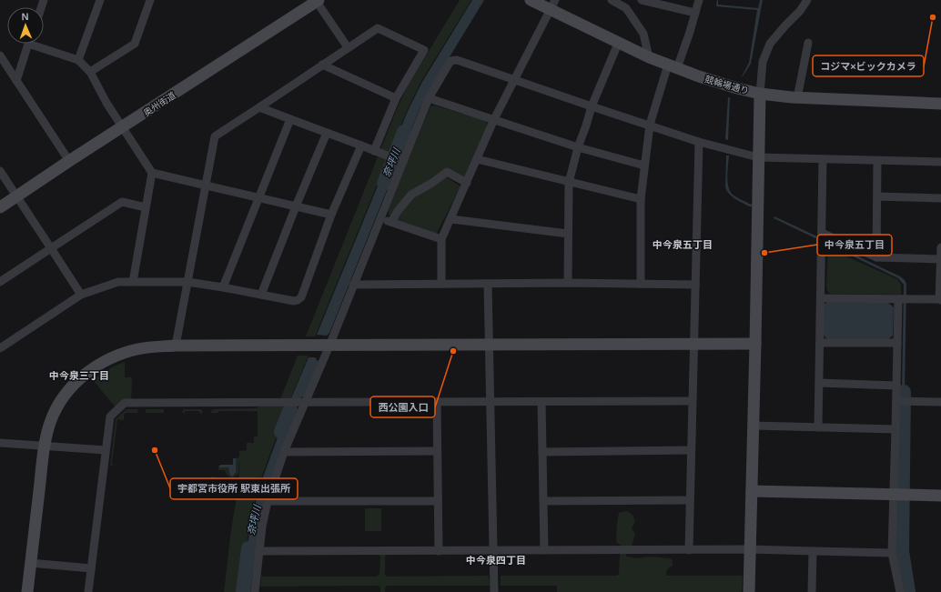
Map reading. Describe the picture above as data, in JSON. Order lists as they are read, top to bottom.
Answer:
{
  "streets": {
    "street": ["競輪場通り", "奥州街道"]
  },
  "districts": ["中今泉五丁目", "中今泉三丁目", "中今泉四丁目"],
  "water": ["奈坪川"],
  "places": [
    "コジマ×ビックカメラ",
    "中今泉五丁目",
    "西公園入口",
    "宇都宮市役所 駅東出張所"
  ],
  "north": "top"
}
